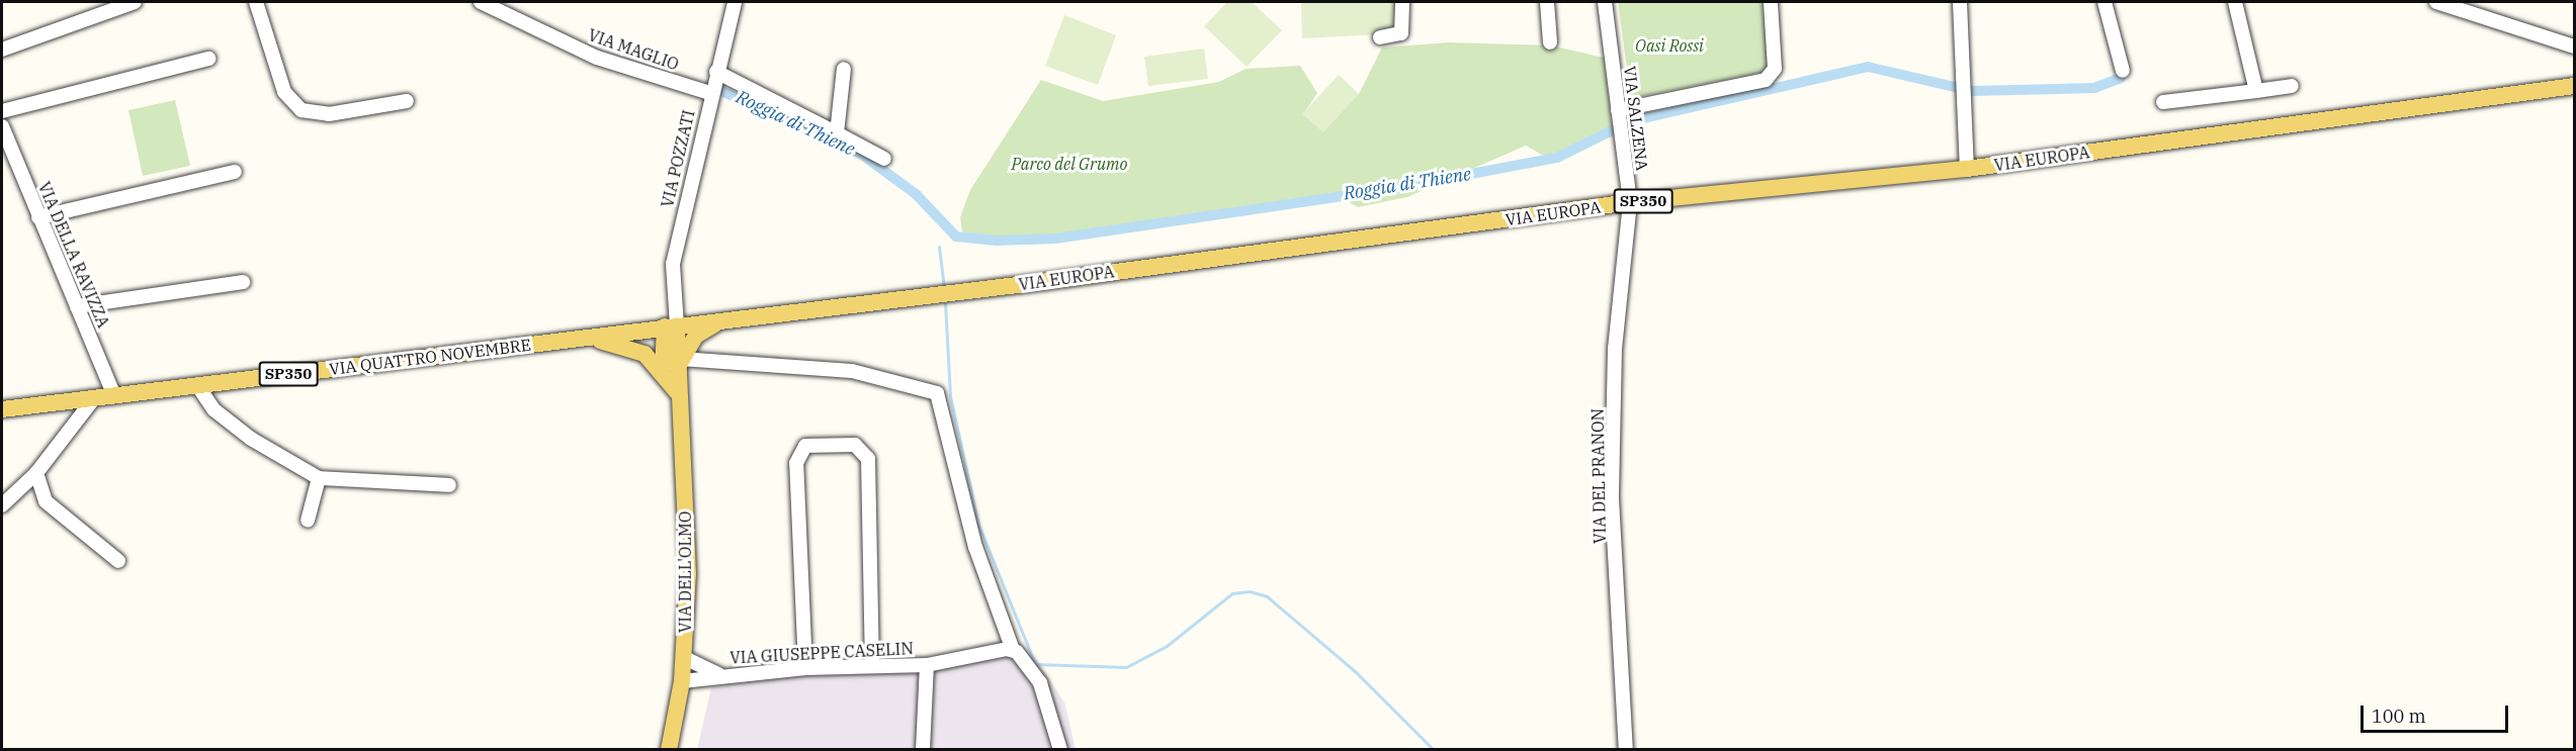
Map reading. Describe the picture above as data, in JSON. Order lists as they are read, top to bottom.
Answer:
{
  "streets": {
    "main road": [
      "VIA EUROPA",
      "SP350",
      "VIA QUATTRO NOVEMBRE",
      "VIA DELL'OLMO"
    ],
    "street": [
      "VIA MAGLIO",
      "VIA SALZENA",
      "VIA POZZATI",
      "VIA DELLA RAVIZZA",
      "VIA DEL PRANON",
      "VIA GIUSEPPE CASELIN"
    ]
  },
  "crossings": [
    ["VIA MAGLIO", "VIA POZZATI"],
    ["VIA SALZENA", "VIA EUROPA"],
    ["VIA SALZENA", "VIA DEL PRANON"],
    ["VIA POZZATI", "VIA EUROPA"],
    ["VIA POZZATI", "VIA QUATTRO NOVEMBRE"],
    ["VIA EUROPA", "VIA QUATTRO NOVEMBRE"],
    ["VIA EUROPA", "VIA DEL PRANON"],
    ["VIA DELLA RAVIZZA", "VIA QUATTRO NOVEMBRE"],
    ["VIA QUATTRO NOVEMBRE", "VIA DELL'OLMO"],
    ["VIA DELL'OLMO", "VIA GIUSEPPE CASELIN"]
  ],
  "water": ["Roggia di Thiene"],
  "parks": ["Oasi Rossi", "Parco del Grumo"],
  "scale_bar": "100 m"
}
